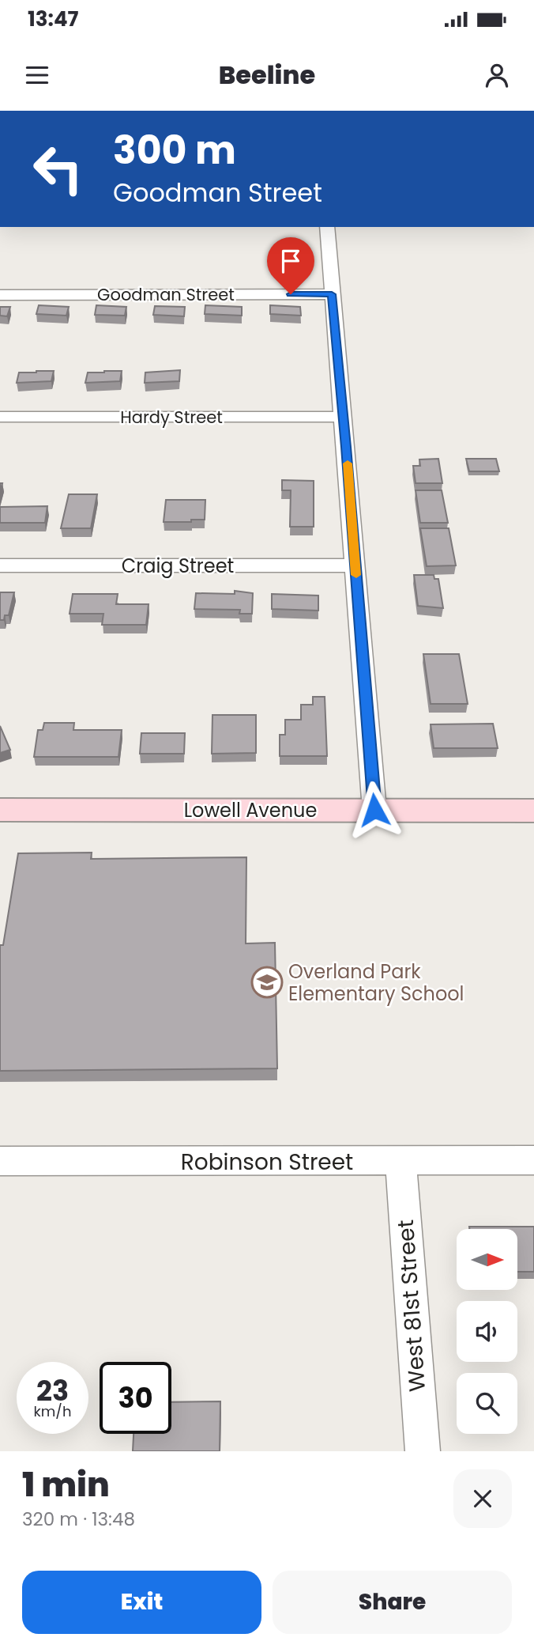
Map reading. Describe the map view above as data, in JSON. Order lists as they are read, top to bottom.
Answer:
{
  "streets": {
    "street": [
      "Goodman Street",
      "Hardy Street",
      "Craig Street",
      "Lowell Avenue",
      "Robinson Street",
      "West 81st Street"
    ]
  },
  "crossings": [
    ["Robinson Street", "West 81st Street"]
  ],
  "places": {
    "school or university": ["Overland Park Elementary School"]
  },
  "north": "right",
  "page": {
    "status": "13:47",
    "header": "Beeline",
    "turn": ["300 m", "Goodman Street"],
    "speed": "23 km/h",
    "limit": "30",
    "heading": ["1 min", "320 m · 13:48"],
    "buttons": ["Exit", "Share"]
  }
}
